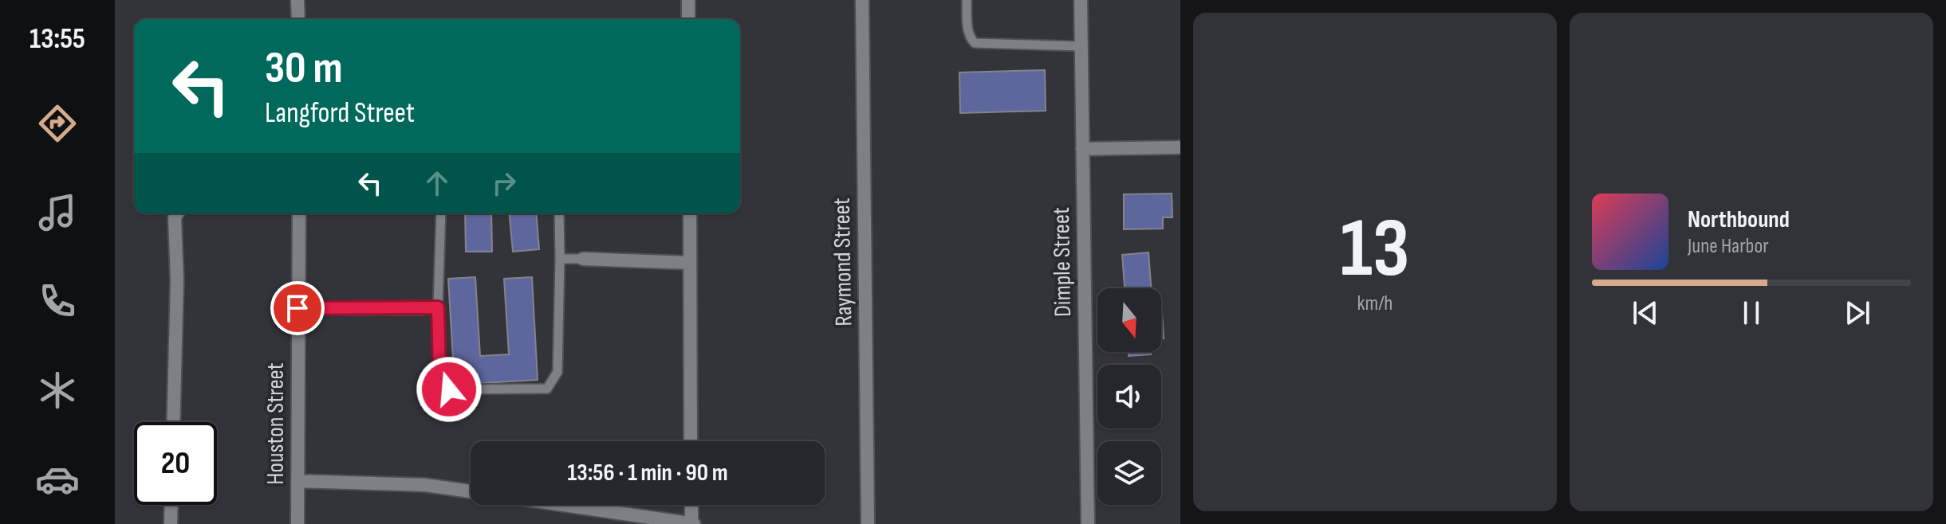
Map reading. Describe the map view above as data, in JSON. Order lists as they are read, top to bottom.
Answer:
{
  "streets": {
    "street": ["Raymond Street", "Dimple Street", "Houston Street"]
  },
  "north": "bottom",
  "page": {
    "tabs": "13:55",
    "tile": ["13", "km/h"],
    "turn": ["30 m", "Langford Street"],
    "song": ["Northbound", "June Harbor"],
    "limit": "20",
    "trip": "13:56 · 1 min · 90 m"
  }
}
